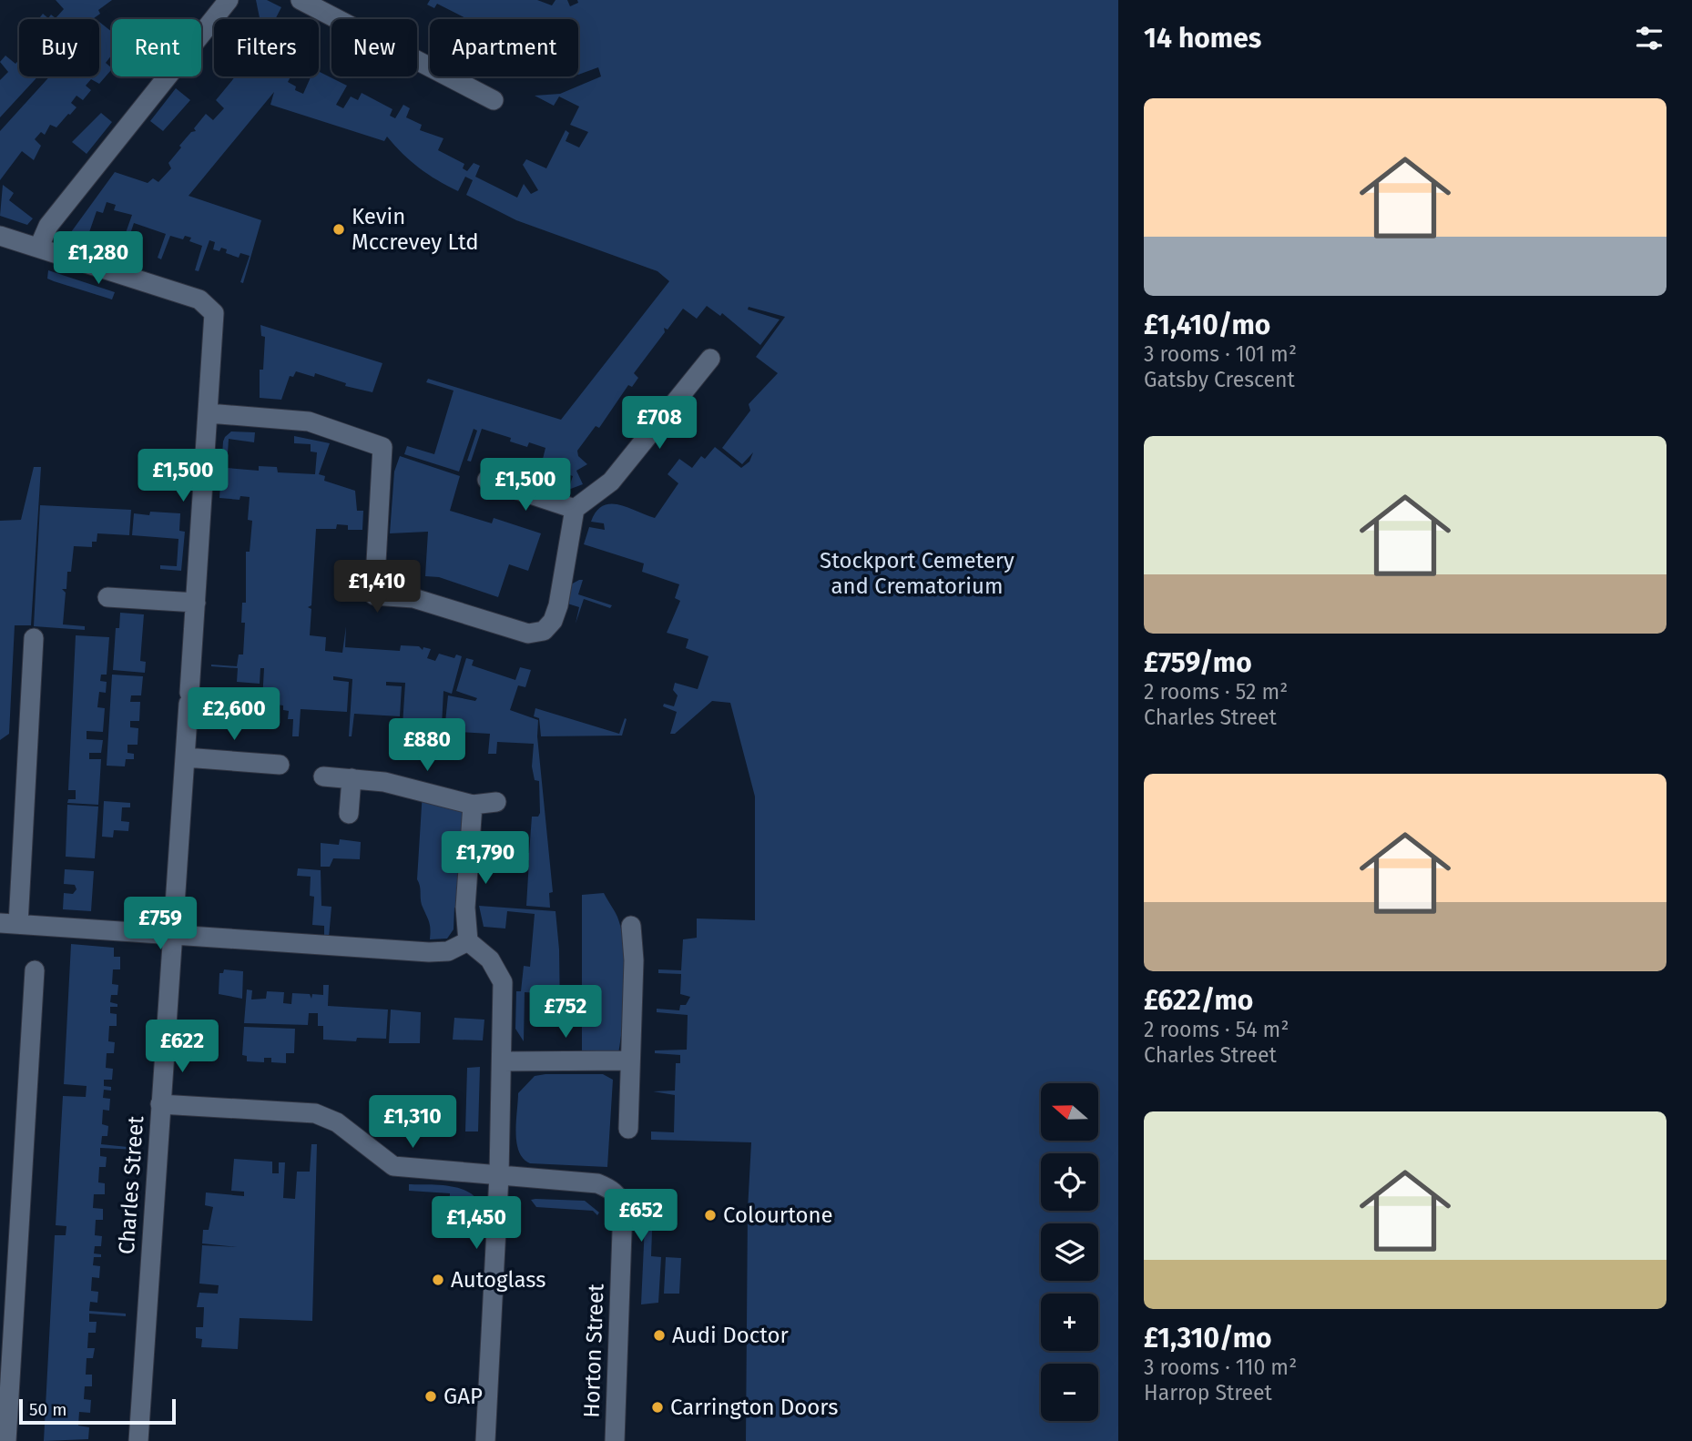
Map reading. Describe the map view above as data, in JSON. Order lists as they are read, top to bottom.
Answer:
{
  "streets": {
    "street": ["Charles Street", "Horton Street"]
  },
  "crossings": [
    ["Charles Street", "Horton Street"]
  ],
  "parks": ["Stockport Cemetery and Crematorium"],
  "places": [
    "Kevin Mccrevey Ltd",
    "Colourtone",
    "Autoglass",
    "Audi Doctor",
    "GAP",
    "Carrington Doors"
  ],
  "scale_bar": "50 m",
  "north": "left",
  "page": {
    "heading": "14 homes",
    "chip": [
      "Buy",
      "Rent",
      "Filters",
      "New",
      "Apartment"
    ],
    "list": [
      {
        "name": "£1,410/mo",
        "note": "3 rooms · 101 m² · Gatsby Crescent"
      },
      {
        "name": "£759/mo",
        "note": "2 rooms · 52 m² · Charles Street"
      },
      {
        "name": "£622/mo",
        "note": "2 rooms · 54 m² · Charles Street"
      },
      {
        "name": "£1,310/mo",
        "note": "3 rooms · 110 m² · Harrop Street"
      }
    ],
    "price": [
      "£1,280",
      "£708",
      "£1,500",
      "£1,500",
      "£1,410",
      "£2,600",
      "£880",
      "£1,790",
      "£759",
      "£752",
      "£622",
      "£1,310",
      "£652",
      "£1,450"
    ],
    "map_buttons": ["+", "−"],
    "scale": "50 m"
  }
}
